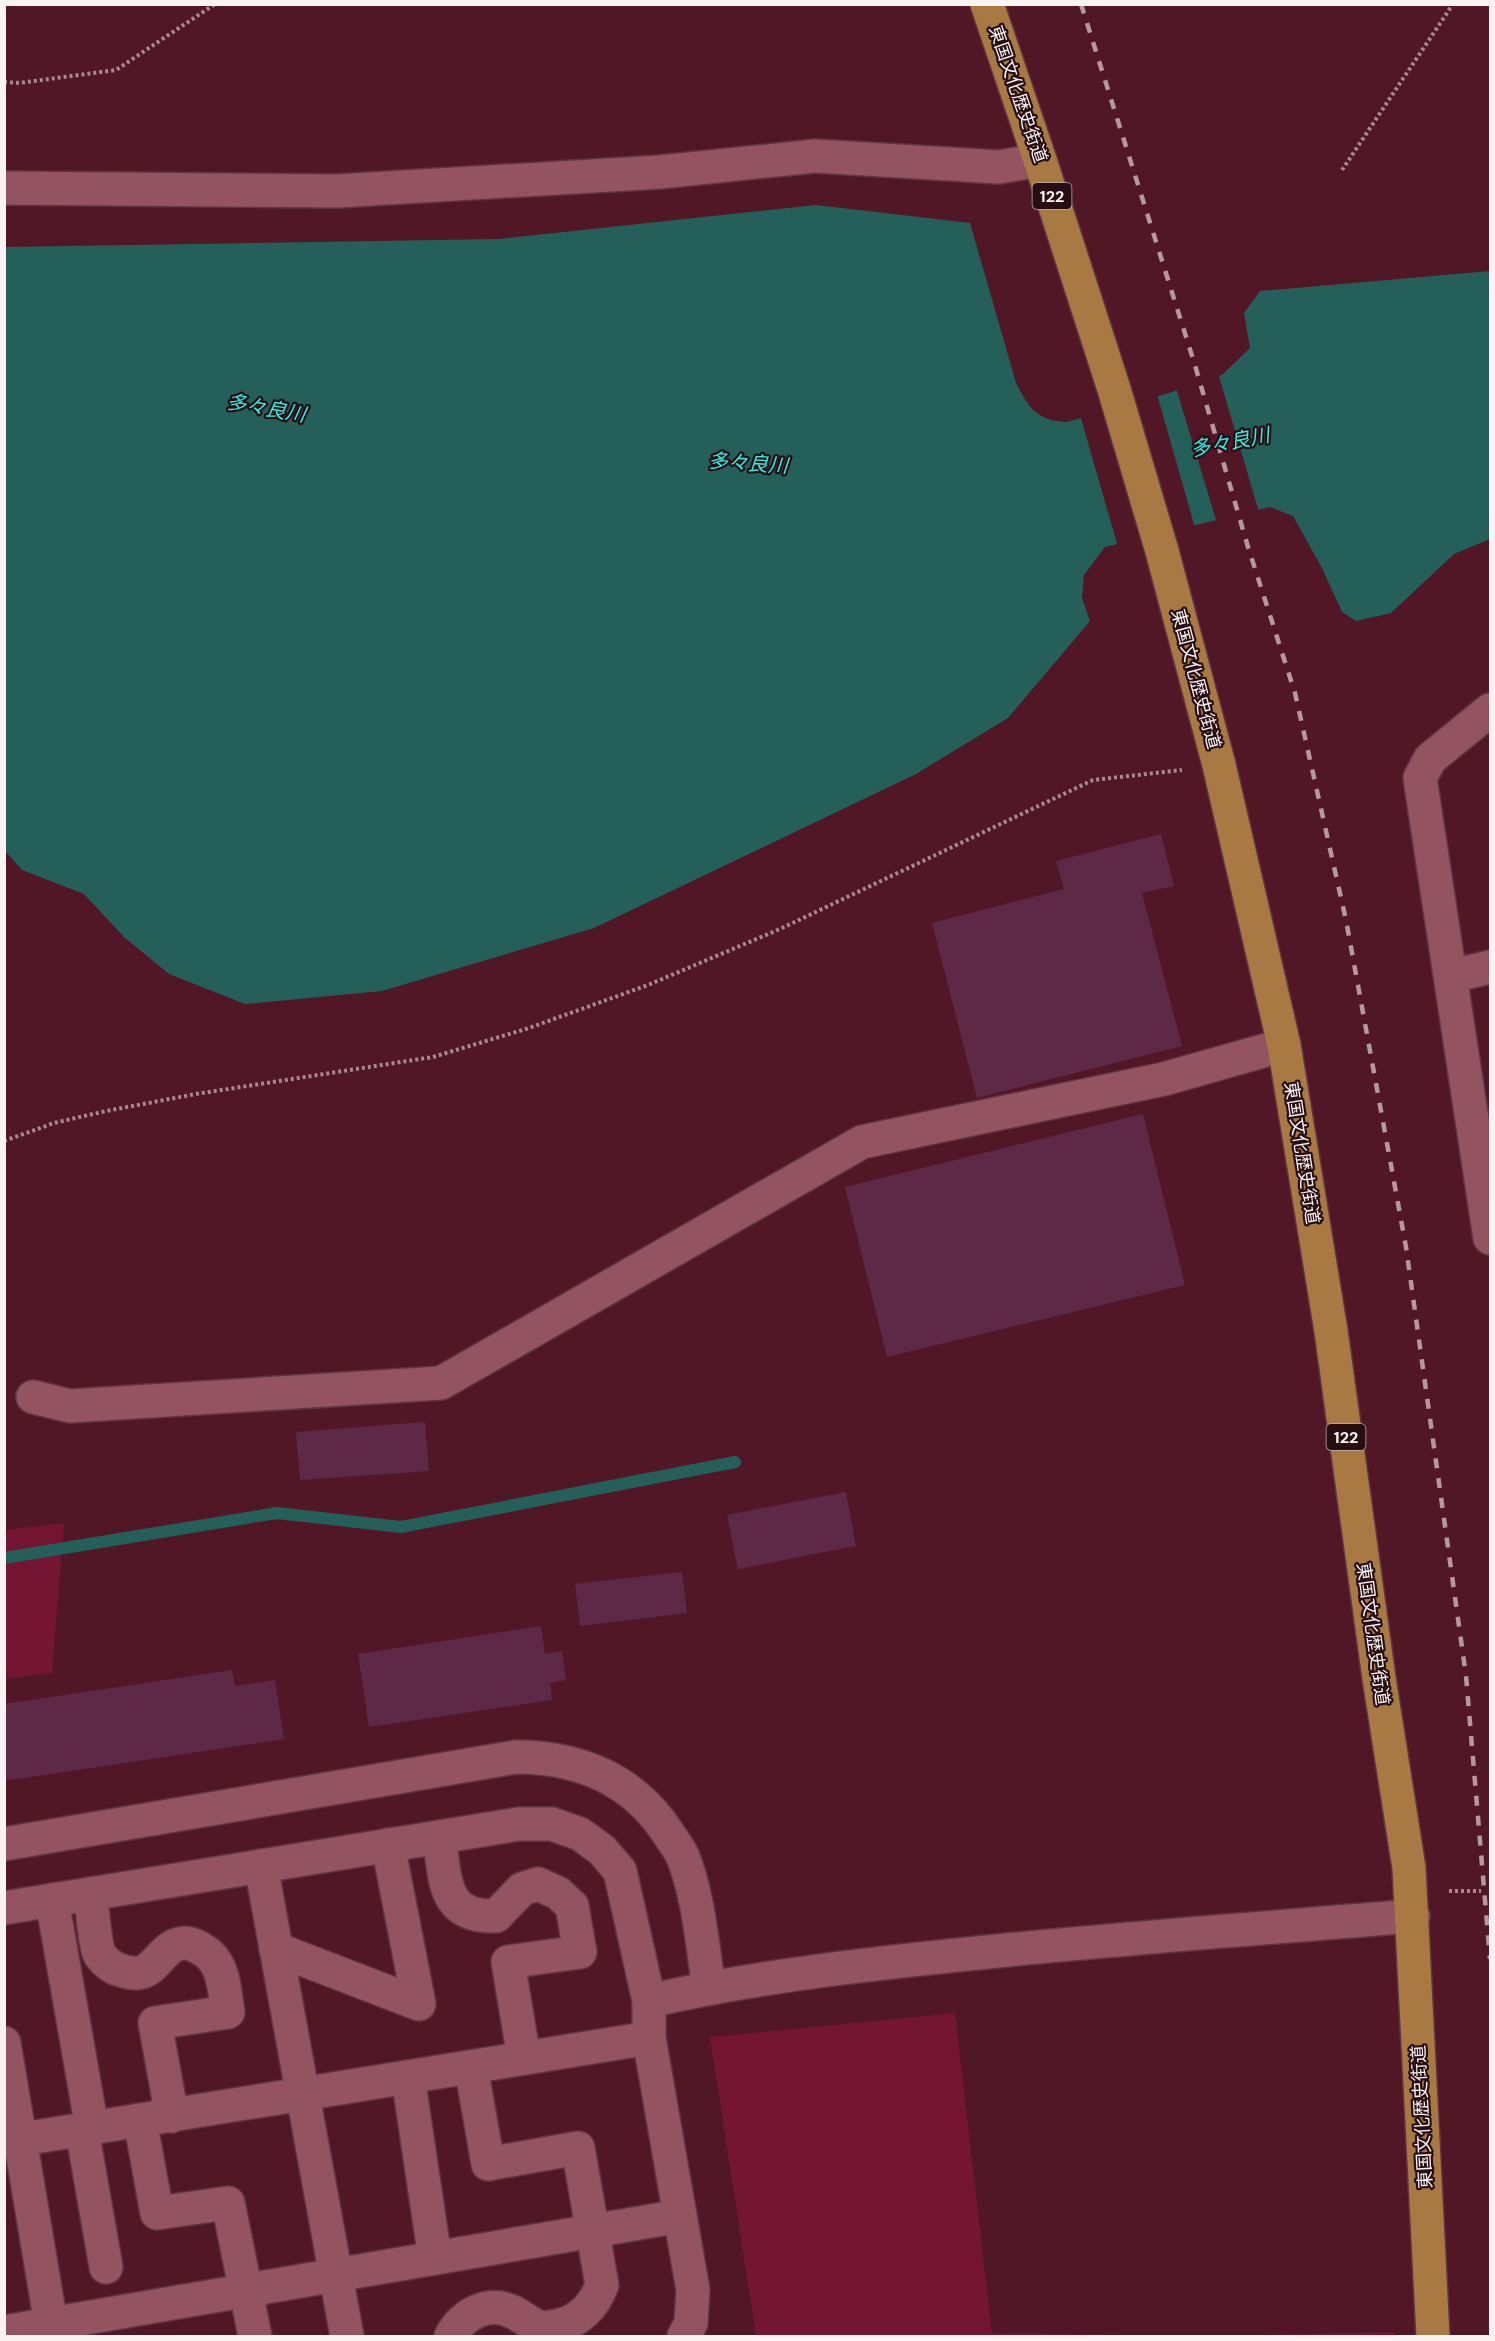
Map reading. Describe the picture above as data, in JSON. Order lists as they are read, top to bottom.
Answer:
{
  "streets": {
    "highway": ["東国文化歴史街道", "122"]
  },
  "water": ["多々良川"]
}
